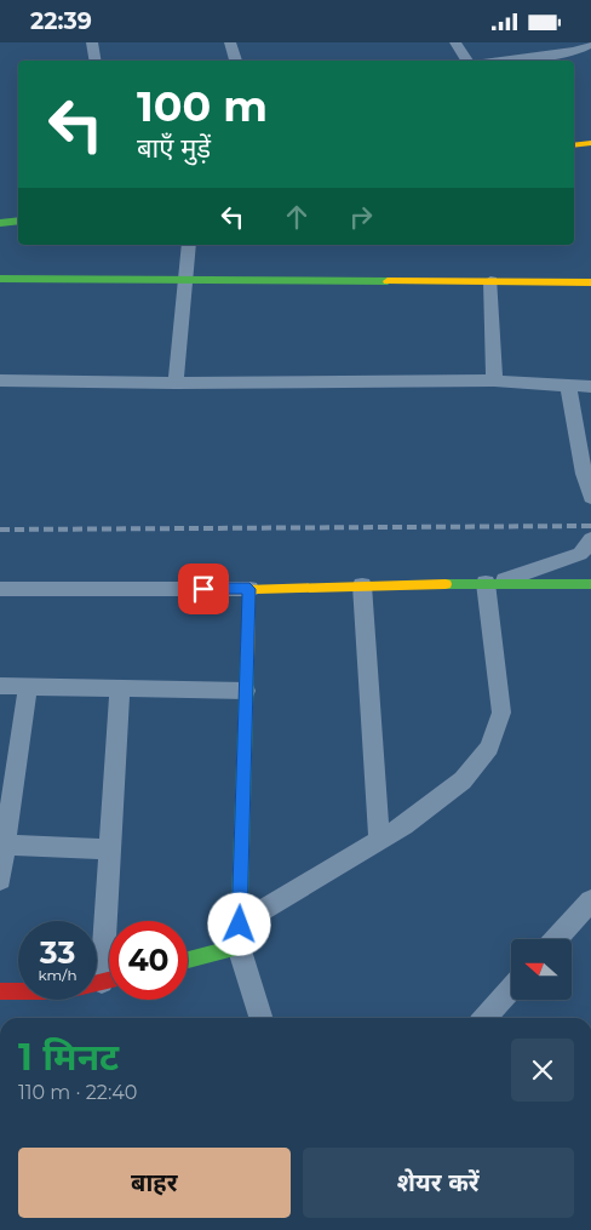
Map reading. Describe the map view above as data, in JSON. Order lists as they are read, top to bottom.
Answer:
{
  "north": "left",
  "page": {
    "status": "22:39",
    "turn": ["100 m", "बाएँ मुड़ें"],
    "speed": "33 km/h",
    "limit": "40",
    "heading": ["1 मिनट", "110 m · 22:40"],
    "buttons": ["बाहर", "शेयर करें"]
  }
}
